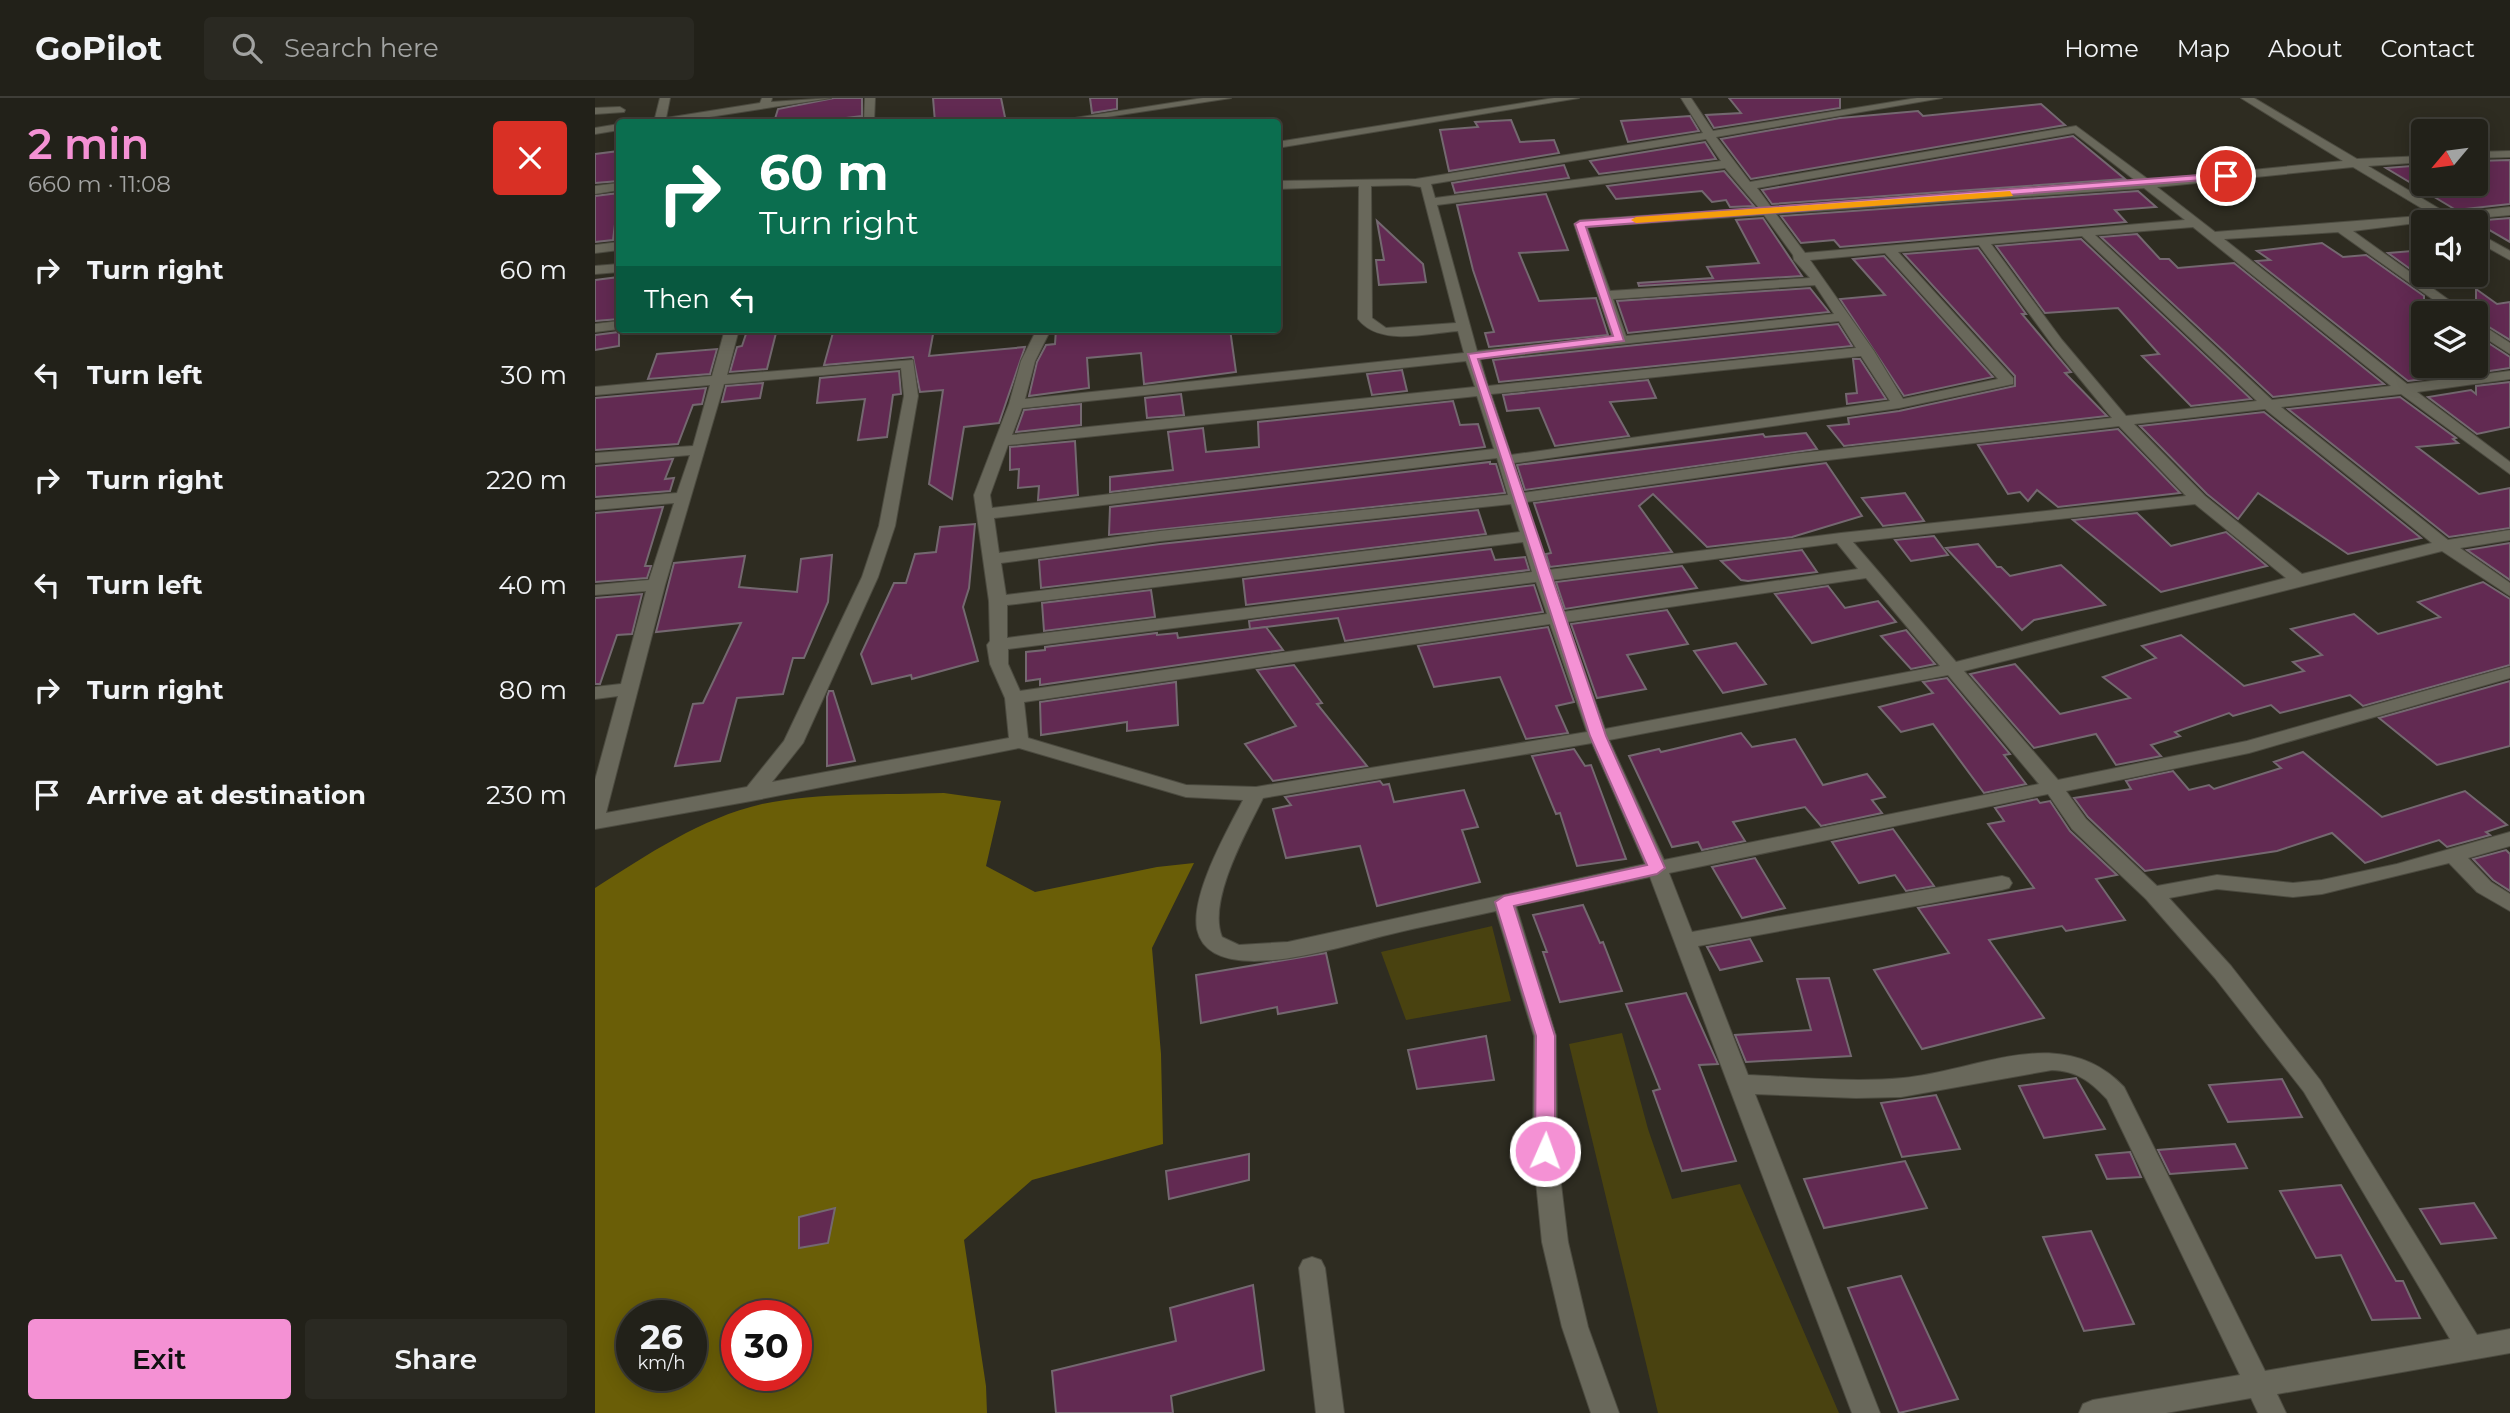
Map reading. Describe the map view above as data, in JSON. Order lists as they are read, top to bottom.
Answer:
{
  "north": "bottom left",
  "page": {
    "header": "GoPilot",
    "search": "Search here",
    "nav": [
      "Home",
      "Map",
      "About",
      "Contact"
    ],
    "heading": ["2 min", "660 m · 11:08"],
    "turn": ["60 m", "Turn right"],
    "list": [
      {
        "name": "Turn right",
        "value": "60 m"
      },
      {
        "name": "Turn left",
        "value": "30 m"
      },
      {
        "name": "Turn right",
        "value": "220 m"
      },
      {
        "name": "Turn left",
        "value": "40 m"
      },
      {
        "name": "Turn right",
        "value": "80 m"
      },
      {
        "name": "Arrive at destination",
        "value": "230 m"
      }
    ],
    "then": "Then",
    "speed": "26 km/h",
    "limit": "30",
    "buttons": ["Exit", "Share"]
  }
}
